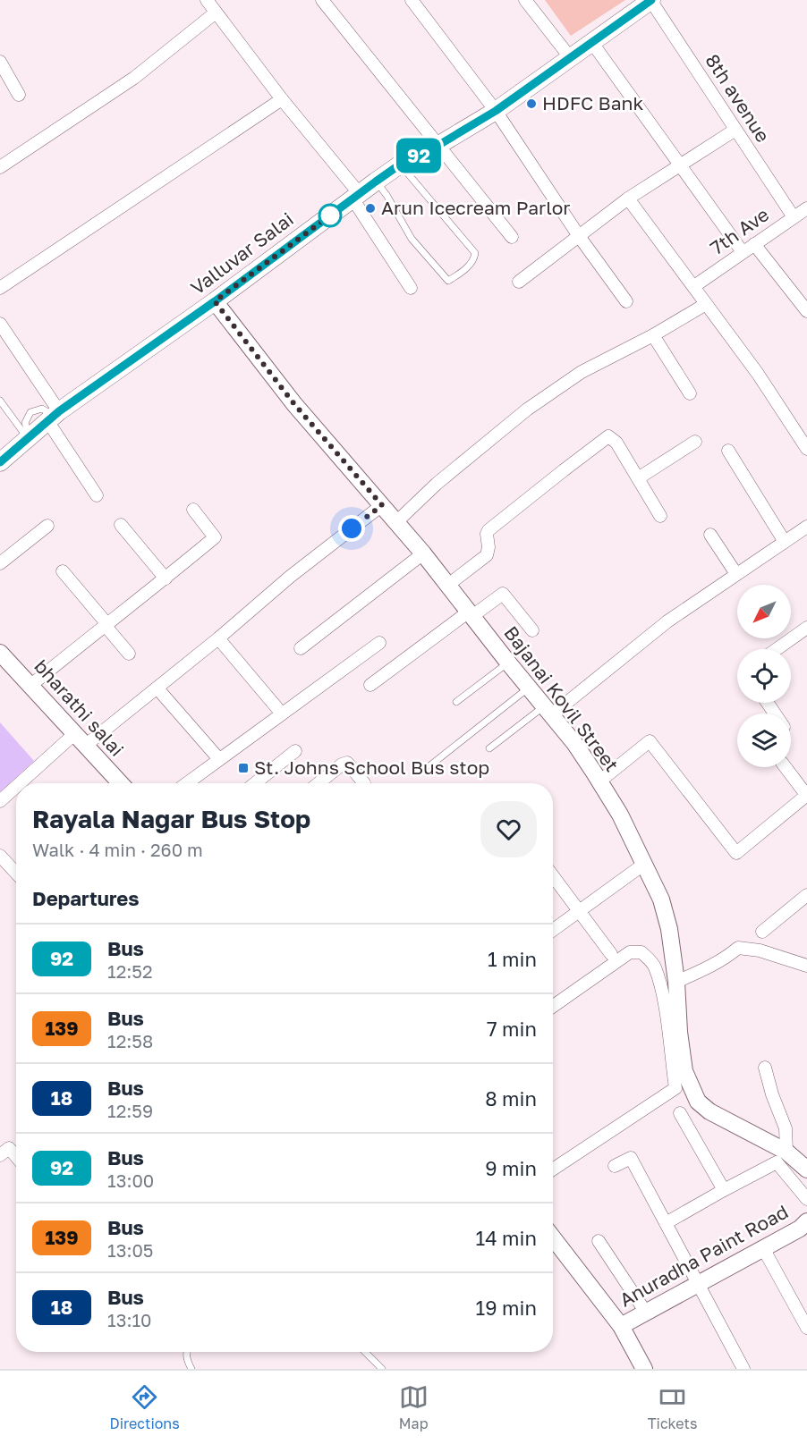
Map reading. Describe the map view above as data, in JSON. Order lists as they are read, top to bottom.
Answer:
{
  "streets": {
    "main road": ["Valluvar Salai"],
    "street": [
      "8th avenue",
      "7th Ave",
      "Bajanai Kovil Street",
      "bharathi salai",
      "Anuradha Paint Road"
    ]
  },
  "crossings": [
    ["8th avenue", "7th Ave"],
    ["8th avenue", "Valluvar Salai"],
    ["Valluvar Salai", "Bajanai Kovil Street"]
  ],
  "places": {
    "other": ["HDFC Bank", "Arun Icecream Parlor"],
    "transit": ["St. Johns School Bus stop"]
  },
  "lines": ["bus line 92"],
  "north": "bottom left",
  "page": {
    "on_map": "92",
    "heading": [
      ["Rayala Nagar Bus Stop", "Walk · 4 min · 260 m"],
      "Departures"
    ],
    "list": [
      {
        "mark": "92",
        "name": "Bus",
        "note": "12:52",
        "value": "1 min"
      },
      {
        "mark": "139",
        "name": "Bus",
        "note": "12:58",
        "value": "7 min"
      },
      {
        "mark": "18",
        "name": "Bus",
        "note": "12:59",
        "value": "8 min"
      },
      {
        "mark": "92",
        "name": "Bus",
        "note": "13:00",
        "value": "9 min"
      },
      {
        "mark": "139",
        "name": "Bus",
        "note": "13:05",
        "value": "14 min"
      },
      {
        "mark": "18",
        "name": "Bus",
        "note": "13:10",
        "value": "19 min"
      }
    ],
    "tabs": ["Directions", "Map", "Tickets"]
  }
}
